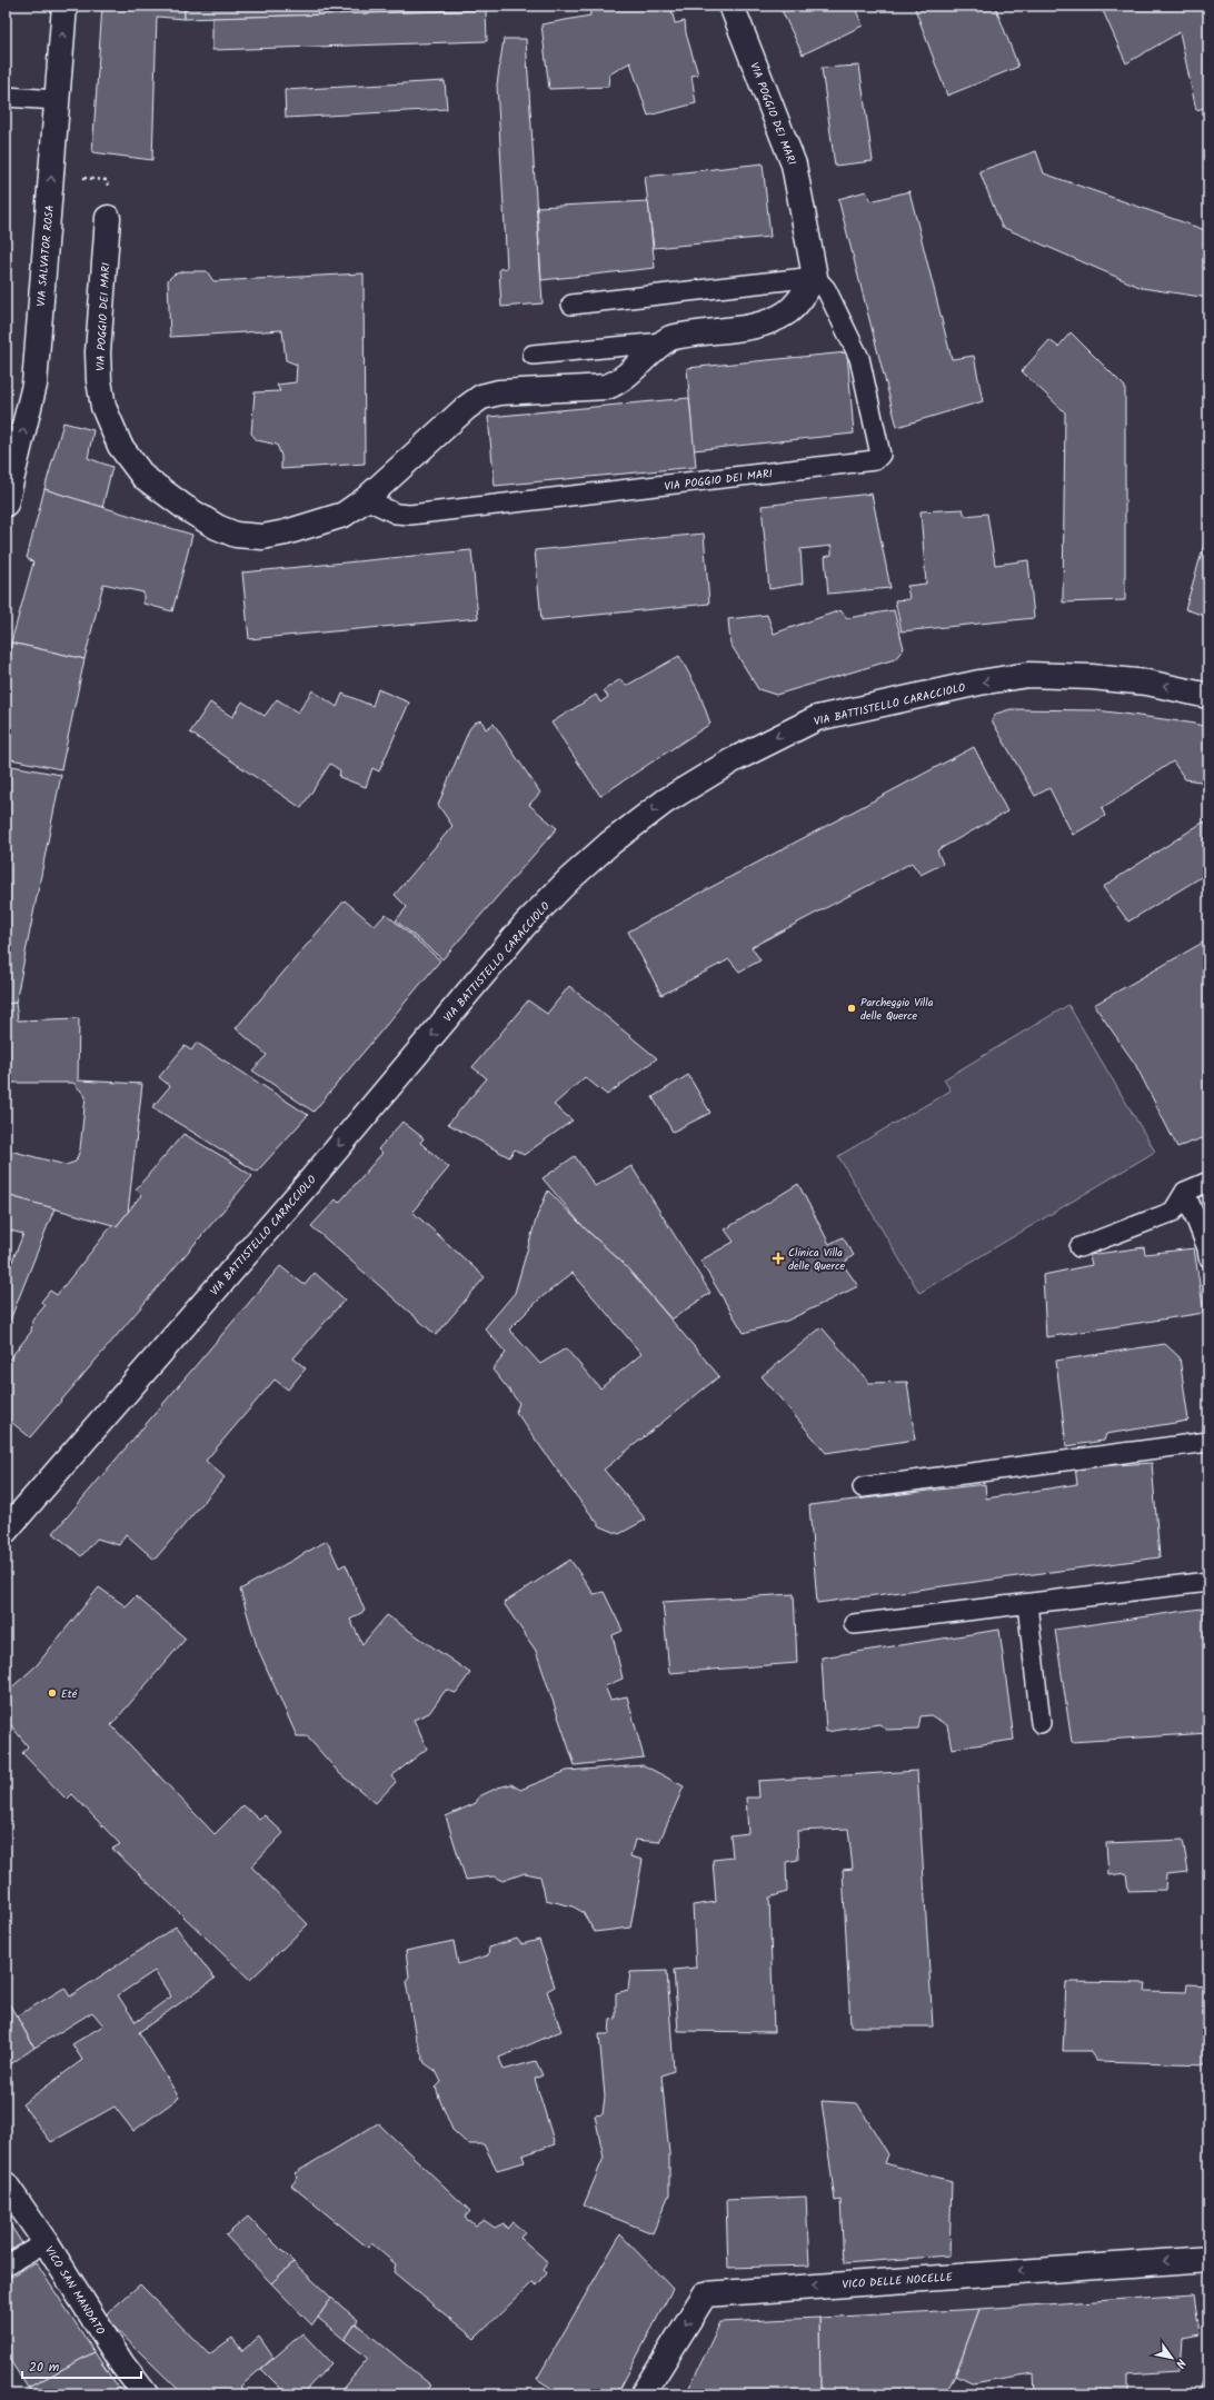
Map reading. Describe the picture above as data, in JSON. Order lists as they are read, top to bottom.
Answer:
{
  "streets": {
    "street": [
      "VIA POGGIO DEI MARI",
      "VIA SALVATOR ROSA",
      "VIA BATTISTELLO CARACCIOLO",
      "VICO DELLE NOCELLE",
      "VICO SAN MANDATO"
    ]
  },
  "one_way": ["VIA SALVATOR ROSA", "VIA BATTISTELLO CARACCIOLO", "VICO DELLE NOCELLE"],
  "places": {
    "other": ["Parcheggio Villa delle Querce", "Eté"],
    "health": ["Clinica Villa delle Querce"]
  },
  "scale_bar": "20 m",
  "north": "bottom right"
}
